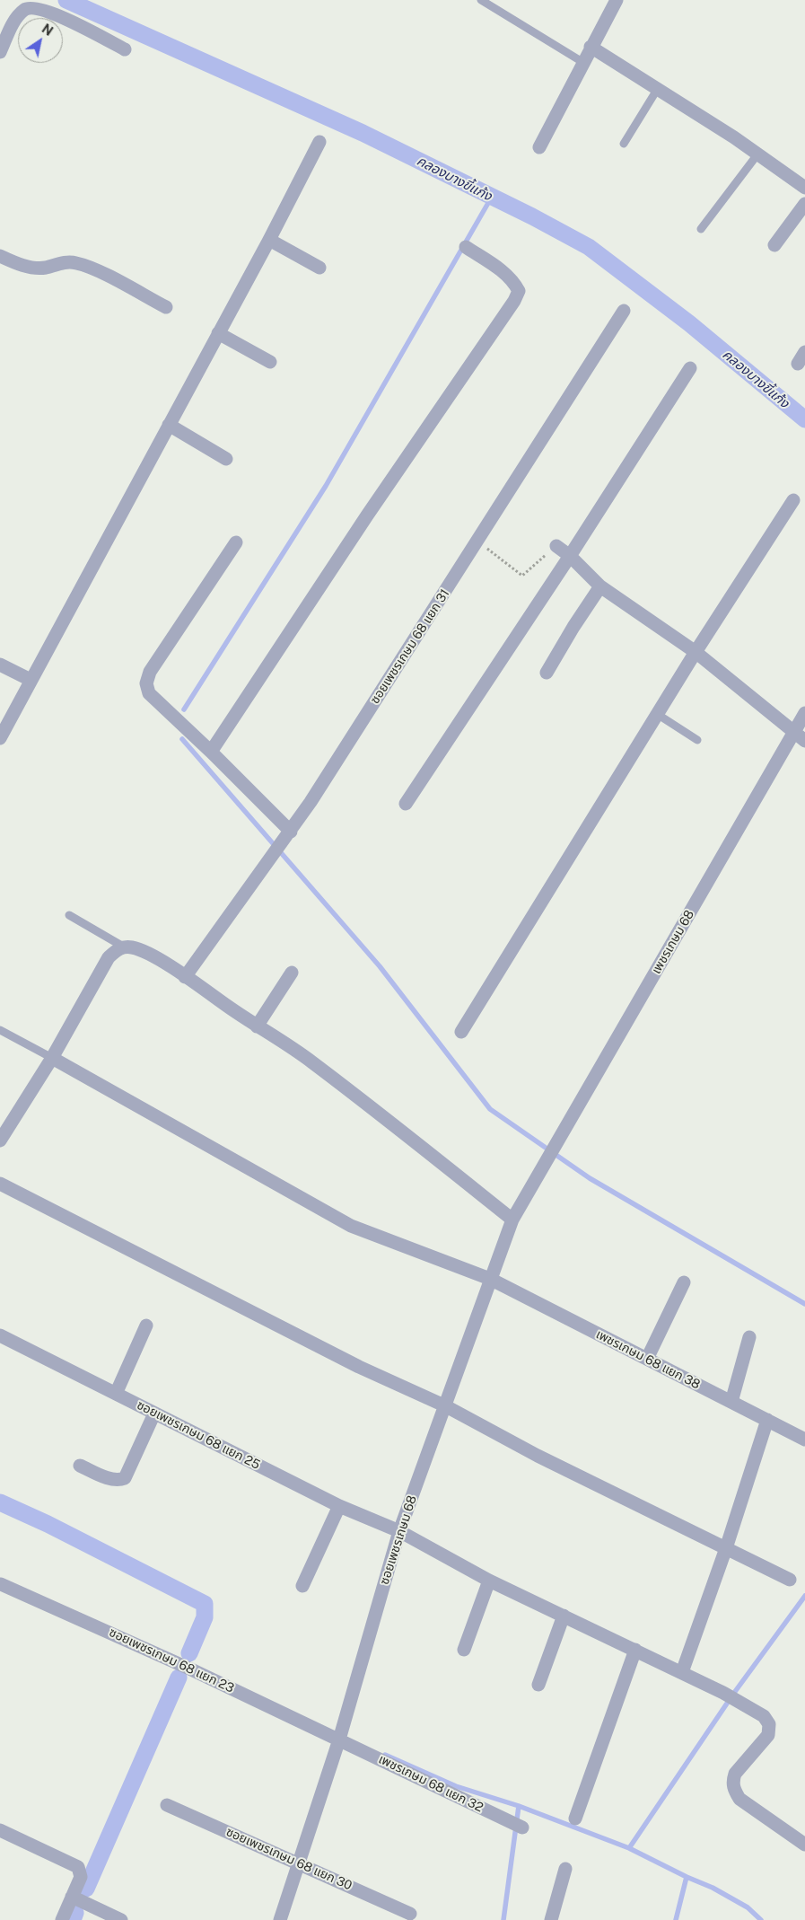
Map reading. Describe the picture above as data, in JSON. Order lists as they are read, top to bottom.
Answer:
{
  "streets": {
    "street": [
      "ซอยเพชรเกษม 68 แยก 31",
      "เพชรเกษม 68",
      "เพชรเกษม 68 แยก 38",
      "ซอยเพชรเกษม 68 แยก 25",
      "ซอยเพชรเกษม 68",
      "ซอยเพชรเกษม 68 แยก 23",
      "เพชรเกษม 68 แยก 32",
      "ซอยเพชรเกษม 68 แยก 30"
    ]
  },
  "crossings": [
    ["เพชรเกษม 68", "ซอยเพชรเกษม 68"],
    ["เพชรเกษม 68 แยก 38", "ซอยเพชรเกษม 68"],
    ["ซอยเพชรเกษม 68 แยก 25", "ซอยเพชรเกษม 68"],
    ["ซอยเพชรเกษม 68", "ซอยเพชรเกษม 68 แยก 23"],
    ["ซอยเพชรเกษม 68", "เพชรเกษม 68 แยก 32"],
    ["ซอยเพชรเกษม 68", "ซอยเพชรเกษม 68 แยก 30"],
    ["ซอยเพชรเกษม 68 แยก 23", "เพชรเกษม 68 แยก 32"]
  ],
  "water": ["คลองบางขี้แก้ง"],
  "north": "top right"
}
